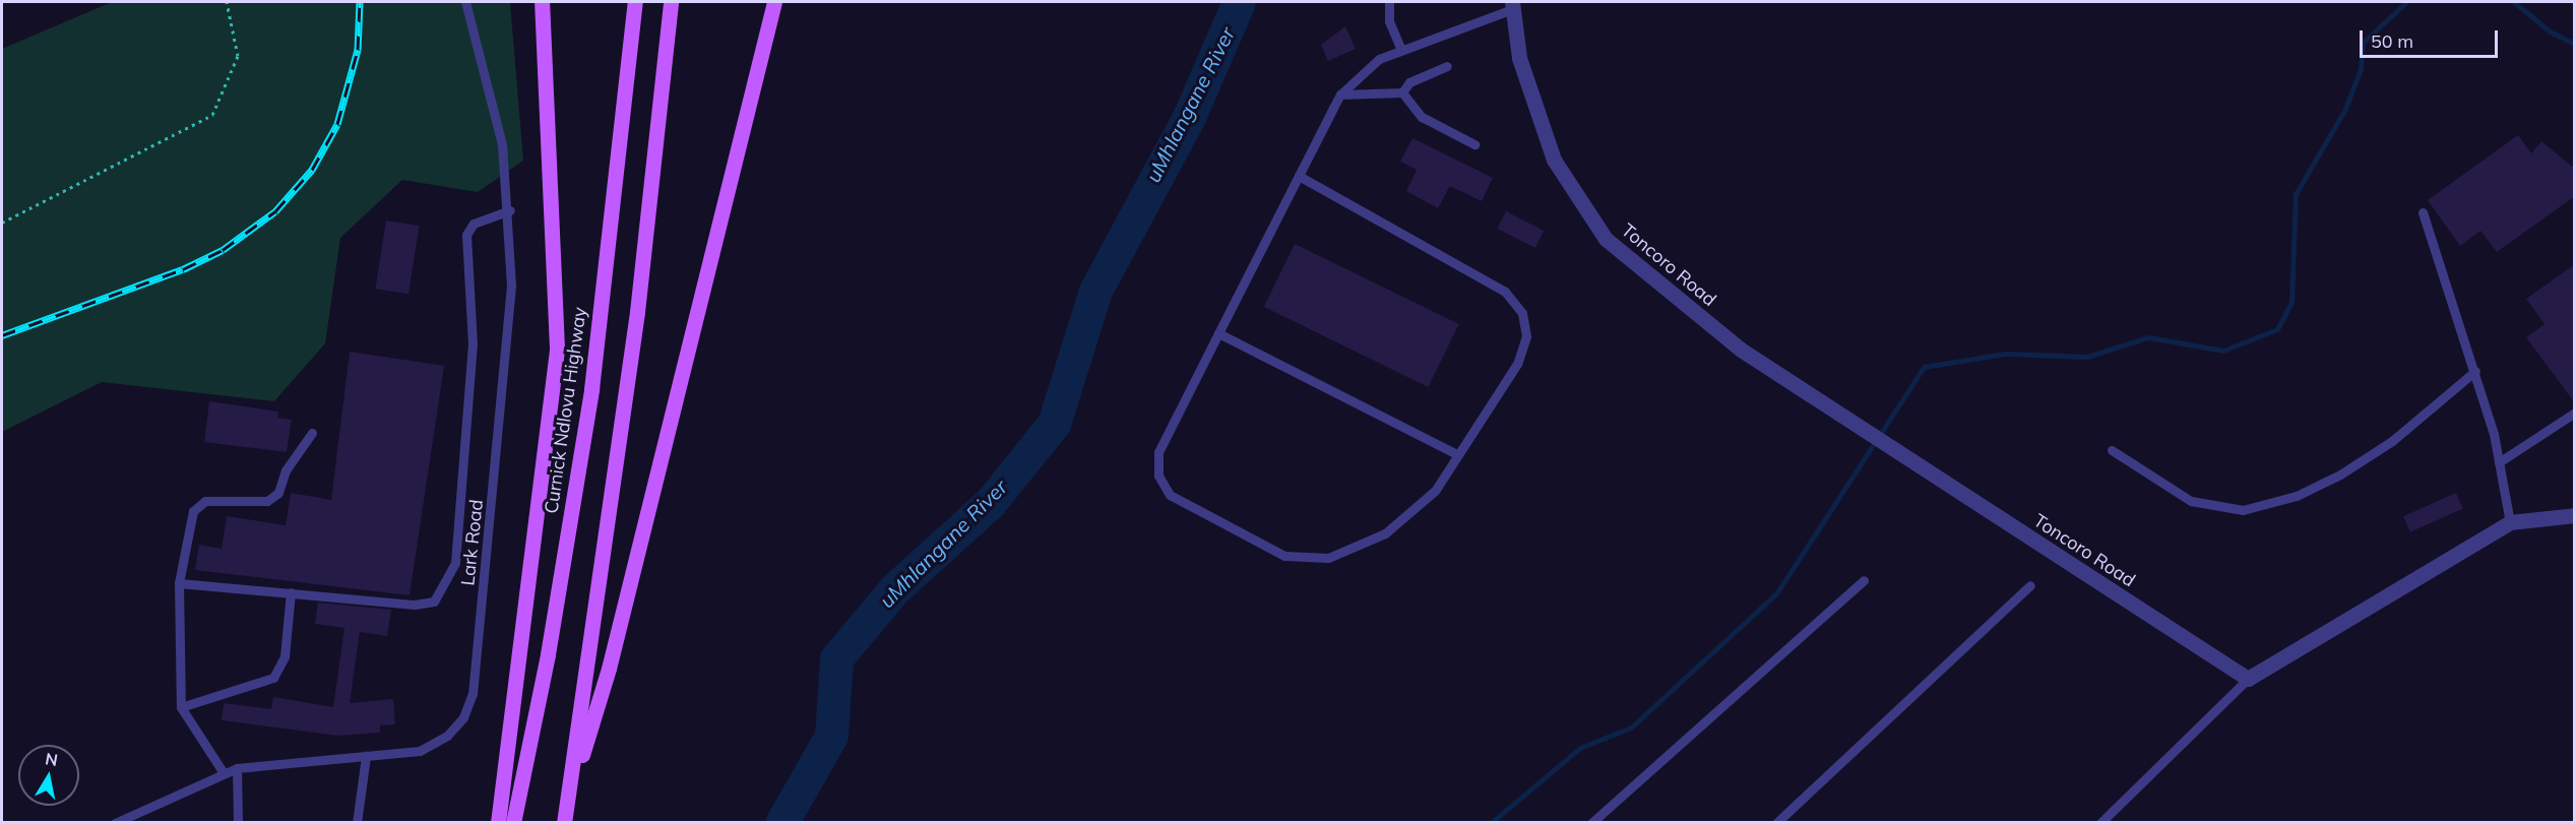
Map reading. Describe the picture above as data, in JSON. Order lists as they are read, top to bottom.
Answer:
{
  "streets": {
    "main road": ["Curnick Ndlovu Highway"],
    "street": ["Toncoro Road"],
    "lane": ["Lark Road"]
  },
  "water": ["uMhlangane River"],
  "scale_bar": "50 m",
  "north": "top"
}
